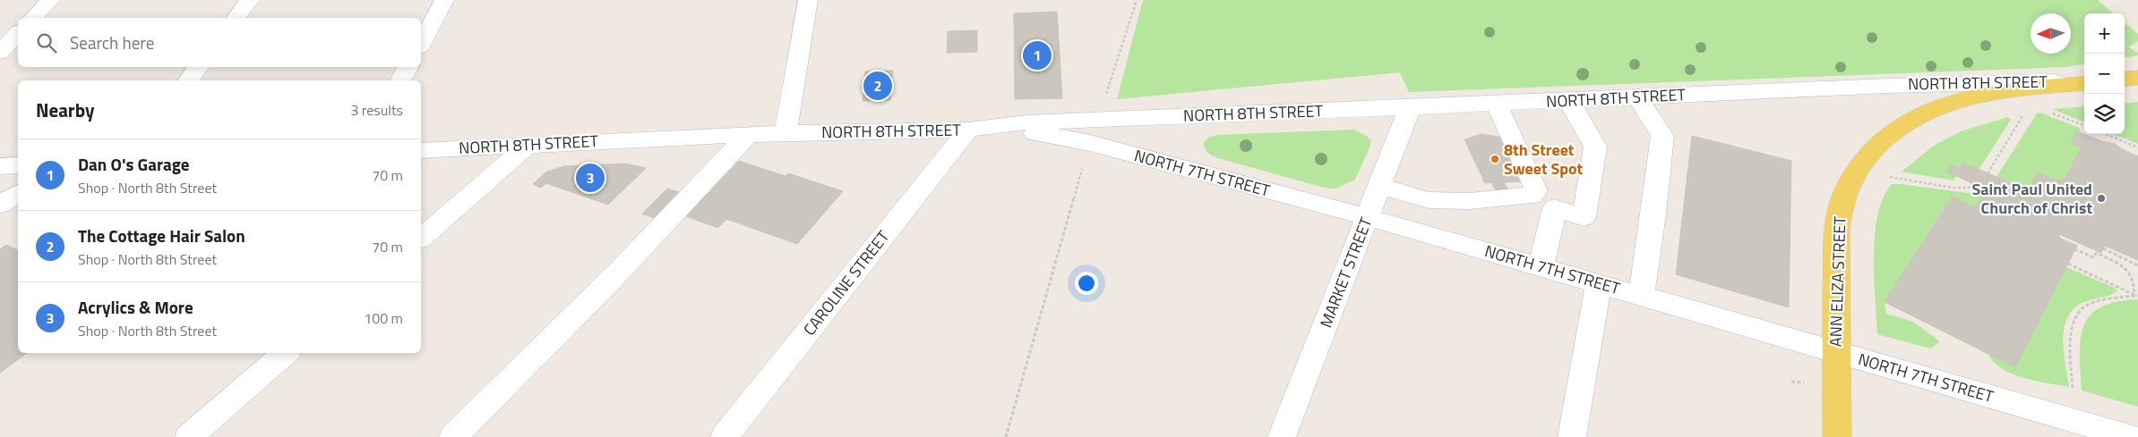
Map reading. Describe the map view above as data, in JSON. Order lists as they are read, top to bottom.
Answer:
{
  "streets": {
    "main road": ["ANN ELIZA STREET"],
    "street": [
      "NORTH 8TH STREET",
      "NORTH 7TH STREET",
      "MARKET STREET",
      "CAROLINE STREET"
    ]
  },
  "crossings": [
    ["NORTH 8TH STREET", "NORTH 7TH STREET"],
    ["NORTH 8TH STREET", "MARKET STREET"],
    ["NORTH 8TH STREET", "CAROLINE STREET"],
    ["NORTH 7TH STREET", "MARKET STREET"],
    ["NORTH 7TH STREET", "ANN ELIZA STREET"],
    ["NORTH 7TH STREET", "CAROLINE STREET"]
  ],
  "places": ["8th Street Sweet Spot", "Saint Paul United Church of Christ"],
  "north": "left",
  "page": {
    "map_buttons": ["+", "−"],
    "search": "Search here",
    "pins": ["1", "2", "3"],
    "heading": ["Nearby", "3 results"],
    "list": [
      {
        "mark": "1",
        "name": "Dan O's Garage",
        "note": "Shop · North 8th Street",
        "value": "70 m"
      },
      {
        "mark": "2",
        "name": "The Cottage Hair Salon",
        "note": "Shop · North 8th Street",
        "value": "70 m"
      },
      {
        "mark": "3",
        "name": "Acrylics & More",
        "note": "Shop · North 8th Street",
        "value": "100 m"
      }
    ]
  }
}
